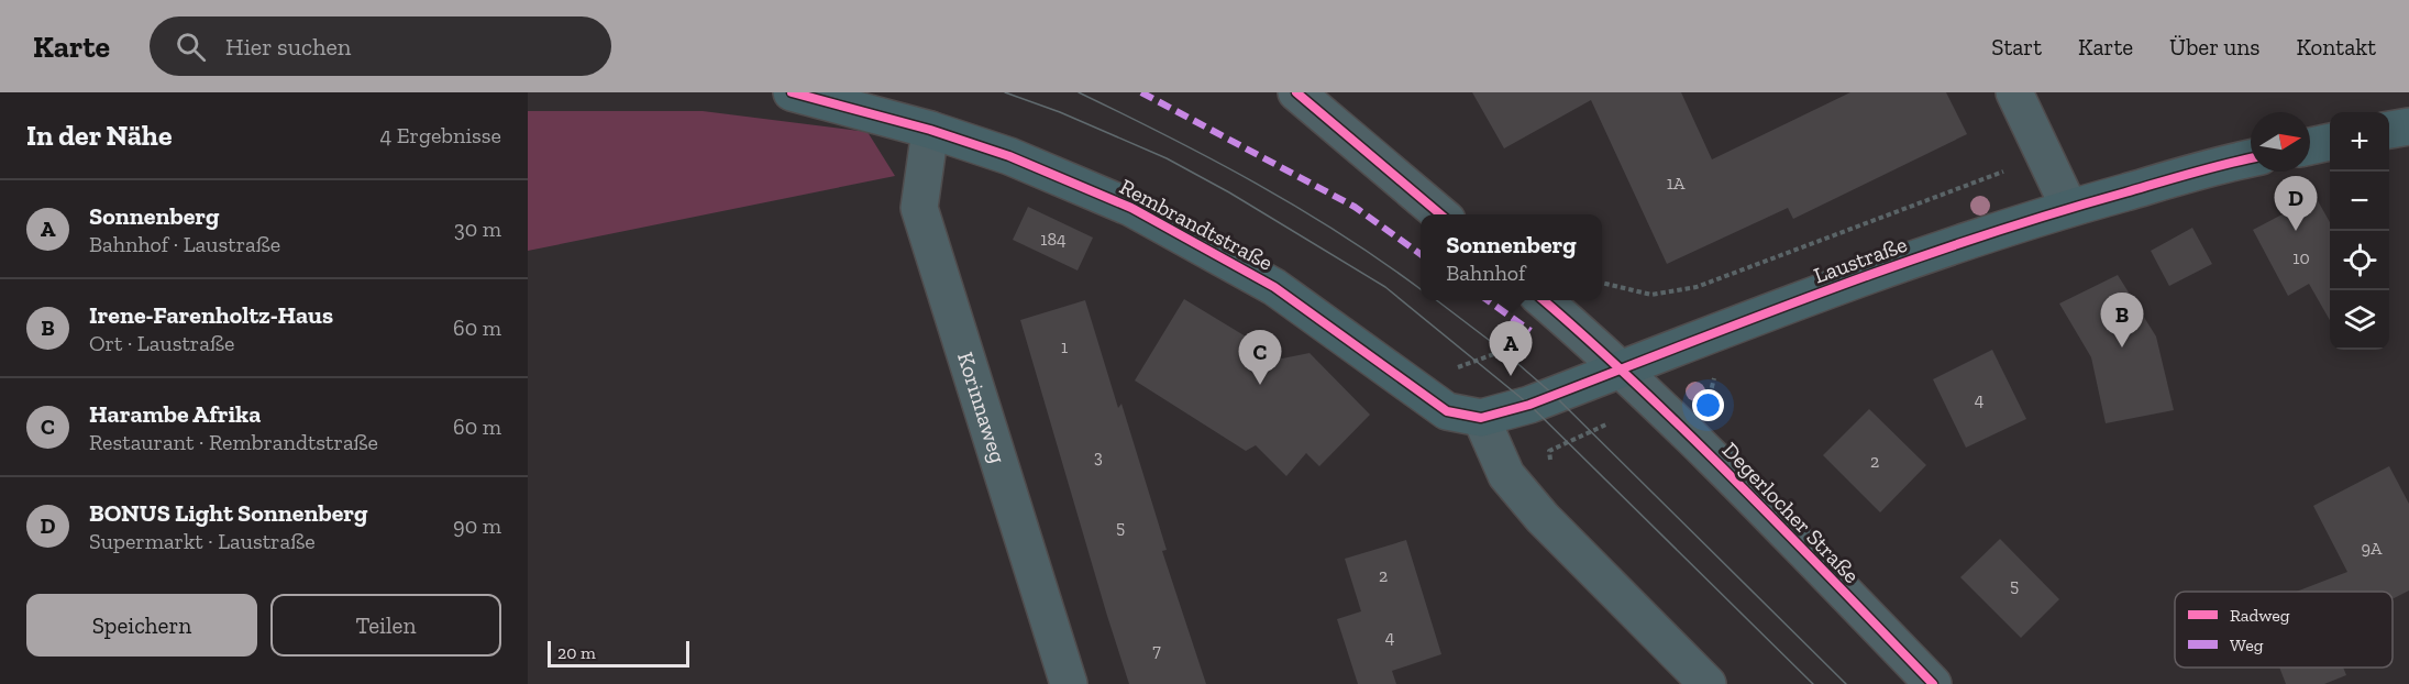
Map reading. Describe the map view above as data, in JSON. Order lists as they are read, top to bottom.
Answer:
{
  "streets": {
    "street": [
      "Rembrandtstraße",
      "Laustraße",
      "Korinnaweg",
      "Degerlocher Straße"
    ]
  },
  "crossings": [
    ["Rembrandtstraße", "Laustraße"],
    ["Rembrandtstraße", "Korinnaweg"],
    ["Laustraße", "Degerlocher Straße"]
  ],
  "house_numbers": [
    "1A",
    "184",
    "10",
    "1",
    "4",
    "3",
    "2",
    "5",
    "9A",
    "2",
    "5",
    "4",
    "7"
  ],
  "legend": ["Radweg", "Weg"],
  "scale_bar": "20 m",
  "north": "right",
  "page": {
    "header": "Karte",
    "search": "Hier suchen",
    "nav": [
      "Start",
      "Karte",
      "Über uns",
      "Kontakt"
    ],
    "heading": ["In der Nähe", "4 Ergebnisse"],
    "map_buttons": ["+", "−"],
    "pins": [
      "D",
      "B",
      "A",
      "C"
    ],
    "list": [
      {
        "mark": "A",
        "name": "Sonnenberg",
        "note": "Bahnhof · Laustraße",
        "value": "30 m"
      },
      {
        "mark": "B",
        "name": "Irene-Farenholtz-Haus",
        "note": "Ort · Laustraße",
        "value": "60 m"
      },
      {
        "mark": "C",
        "name": "Harambe Afrika",
        "note": "Restaurant · Rembrandtstraße",
        "value": "60 m"
      },
      {
        "mark": "D",
        "name": "BONUS Light Sonnenberg",
        "note": "Supermarkt · Laustraße",
        "value": "90 m"
      }
    ],
    "popup": ["Sonnenberg", "Bahnhof"],
    "buttons": ["Speichern", "Teilen"],
    "scale": "20 m"
  }
}
